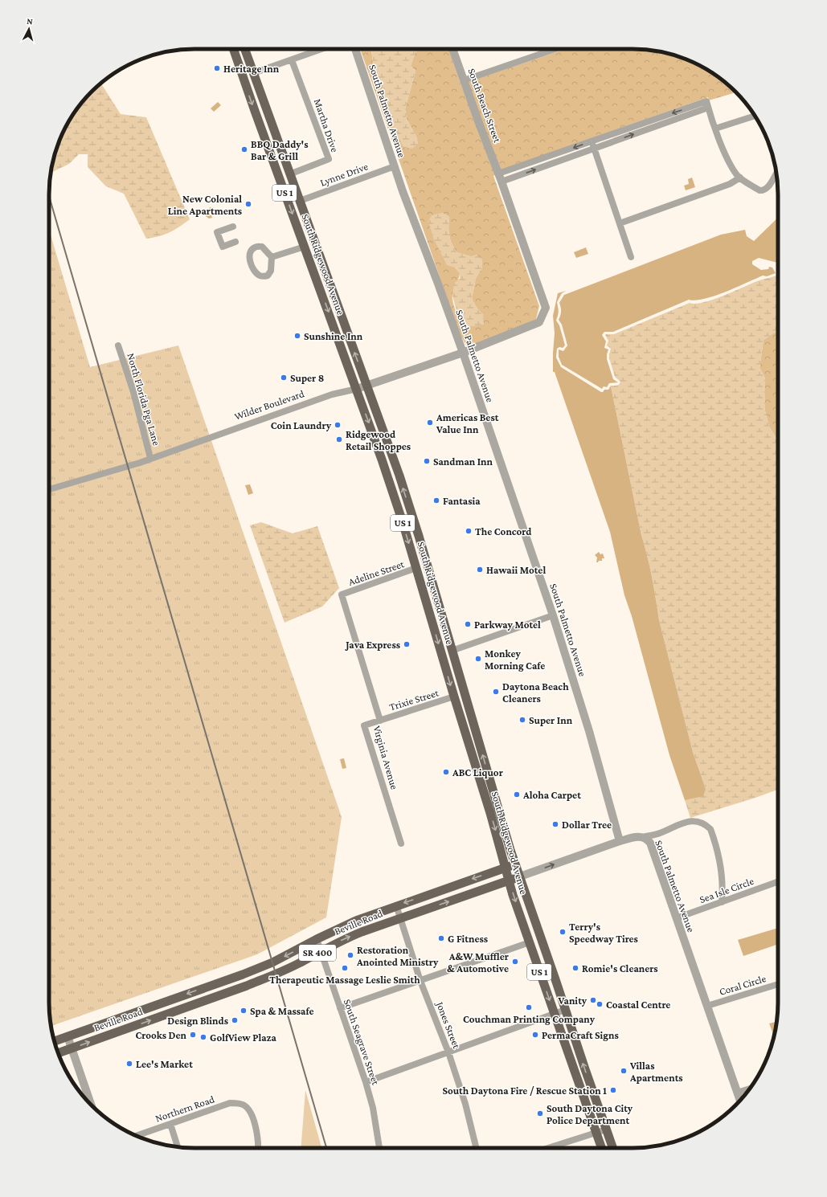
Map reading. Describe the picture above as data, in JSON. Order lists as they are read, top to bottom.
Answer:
{
  "streets": {
    "main road": [
      "US 1",
      "South Ridgewood Avenue",
      "Beville Road",
      "SR 400"
    ],
    "street": [
      "South Beach Street",
      "South Palmetto Avenue",
      "Martha Drive",
      "Lynne Drive",
      "North Florida Pga Lane",
      "Wilder Boulevard",
      "Adeline Street",
      "Trixie Street",
      "Virginia Avenue",
      "Sea Isle Circle",
      "Coral Circle",
      "Jones Street",
      "South Seagrave Street",
      "Northern Road"
    ]
  },
  "crossings": [
    ["South Beach Street", "Wilder Boulevard"],
    ["South Palmetto Avenue", "Lynne Drive"],
    ["South Palmetto Avenue", "Wilder Boulevard"],
    ["South Palmetto Avenue", "Sea Isle Circle"],
    ["South Palmetto Avenue", "Beville Road"],
    ["South Palmetto Avenue", "Coral Circle"],
    ["Martha Drive", "South Ridgewood Avenue"],
    ["Lynne Drive", "South Ridgewood Avenue"],
    ["South Ridgewood Avenue", "Wilder Boulevard"],
    ["South Ridgewood Avenue", "Adeline Street"],
    ["South Ridgewood Avenue", "Trixie Street"],
    ["South Ridgewood Avenue", "Beville Road"],
    ["North Florida Pga Lane", "Wilder Boulevard"],
    ["Adeline Street", "Virginia Avenue"],
    ["Trixie Street", "Virginia Avenue"],
    ["Beville Road", "Jones Street"],
    ["Beville Road", "South Seagrave Street"]
  ],
  "places": [
    "Heritage Inn",
    "BBQ Daddy's Bar & Grill",
    "New Colonial Line Apartments",
    "Sunshine Inn",
    "Super 8",
    "Americas Best Value Inn",
    "Coin Laundry",
    "Ridgewood Retail Shoppes",
    "Sandman Inn",
    "Fantasia",
    "The Concord",
    "Hawaii Motel",
    "Parkway Motel",
    "Java Express",
    "Monkey Morning Cafe",
    "Daytona Beach Cleaners",
    "Super Inn",
    "ABC Liquor",
    "Aloha Carpet",
    "Dollar Tree",
    "Terry's Speedway Tires",
    "G Fitness",
    "Restoration Anointed Ministry",
    "A&W Muffler & Automotive",
    "Therapeutic Massage Leslie Smith",
    "Romie's Cleaners",
    "Vanity",
    "Coastal Centre",
    "Couchman Printing Company",
    "Spa & Massafe",
    "Design Blinds",
    "Crooks Den",
    "PermaCraft Signs",
    "GolfView Plaza",
    "Lee's Market",
    "Villas Apartments",
    "South Daytona Fire / Rescue Station 1",
    "South Daytona City Police Department"
  ],
  "north": "top"
}
